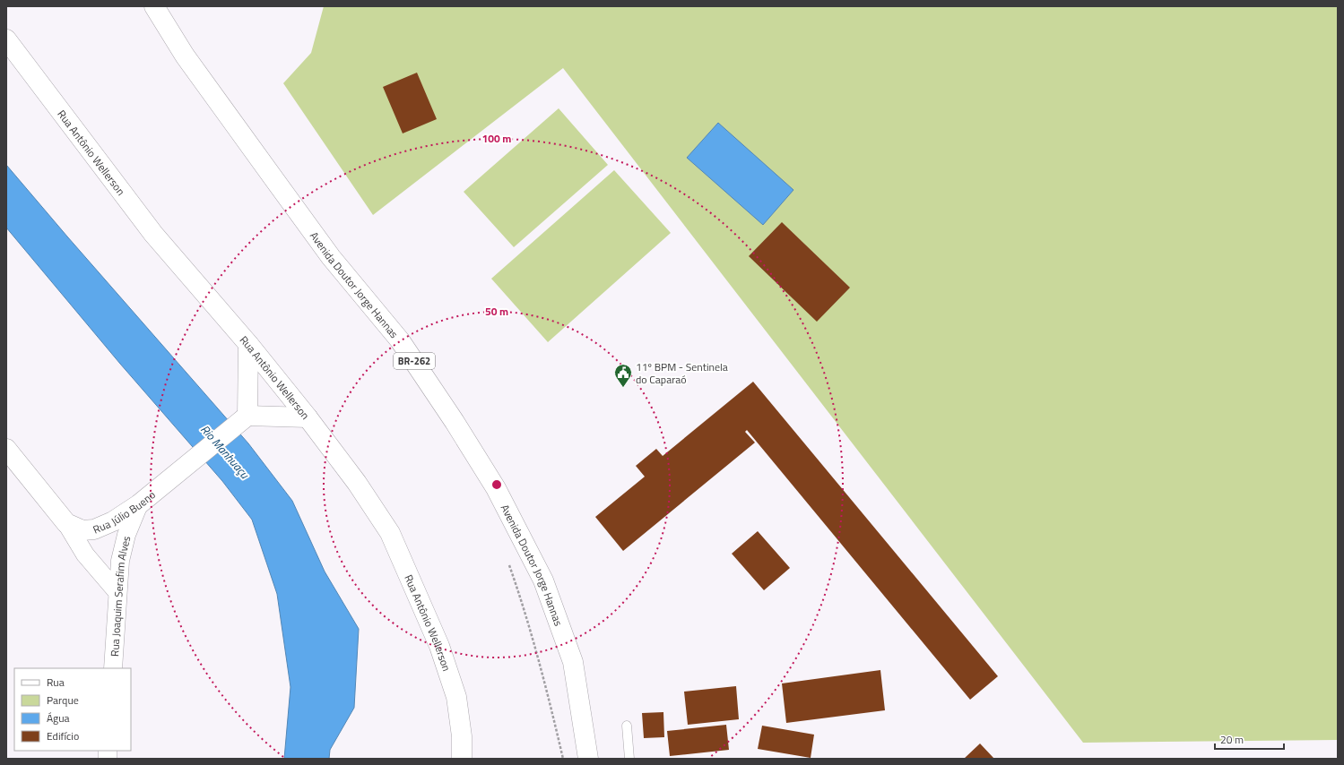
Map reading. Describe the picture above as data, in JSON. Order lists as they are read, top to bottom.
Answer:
{
  "streets": {
    "main road": [
      "Rua Antônio Wellerson",
      "Avenida Doutor Jorge Hannas",
      "BR-262",
      "Rua Júlio Bueno"
    ],
    "street": ["Rua Joaquim Serafim Alves"]
  },
  "crossings": [
    ["Rua Júlio Bueno", "Rua Joaquim Serafim Alves"]
  ],
  "water": ["Rio Manhuaçu"],
  "places": {
    "public building": ["11º BPM - Sentinela do Caparaó"]
  },
  "legend": [
    "Rua",
    "Parque",
    "Água",
    "Edifício"
  ],
  "scale_bar": "20 m",
  "rings": ["100 m", "50 m"]
}
